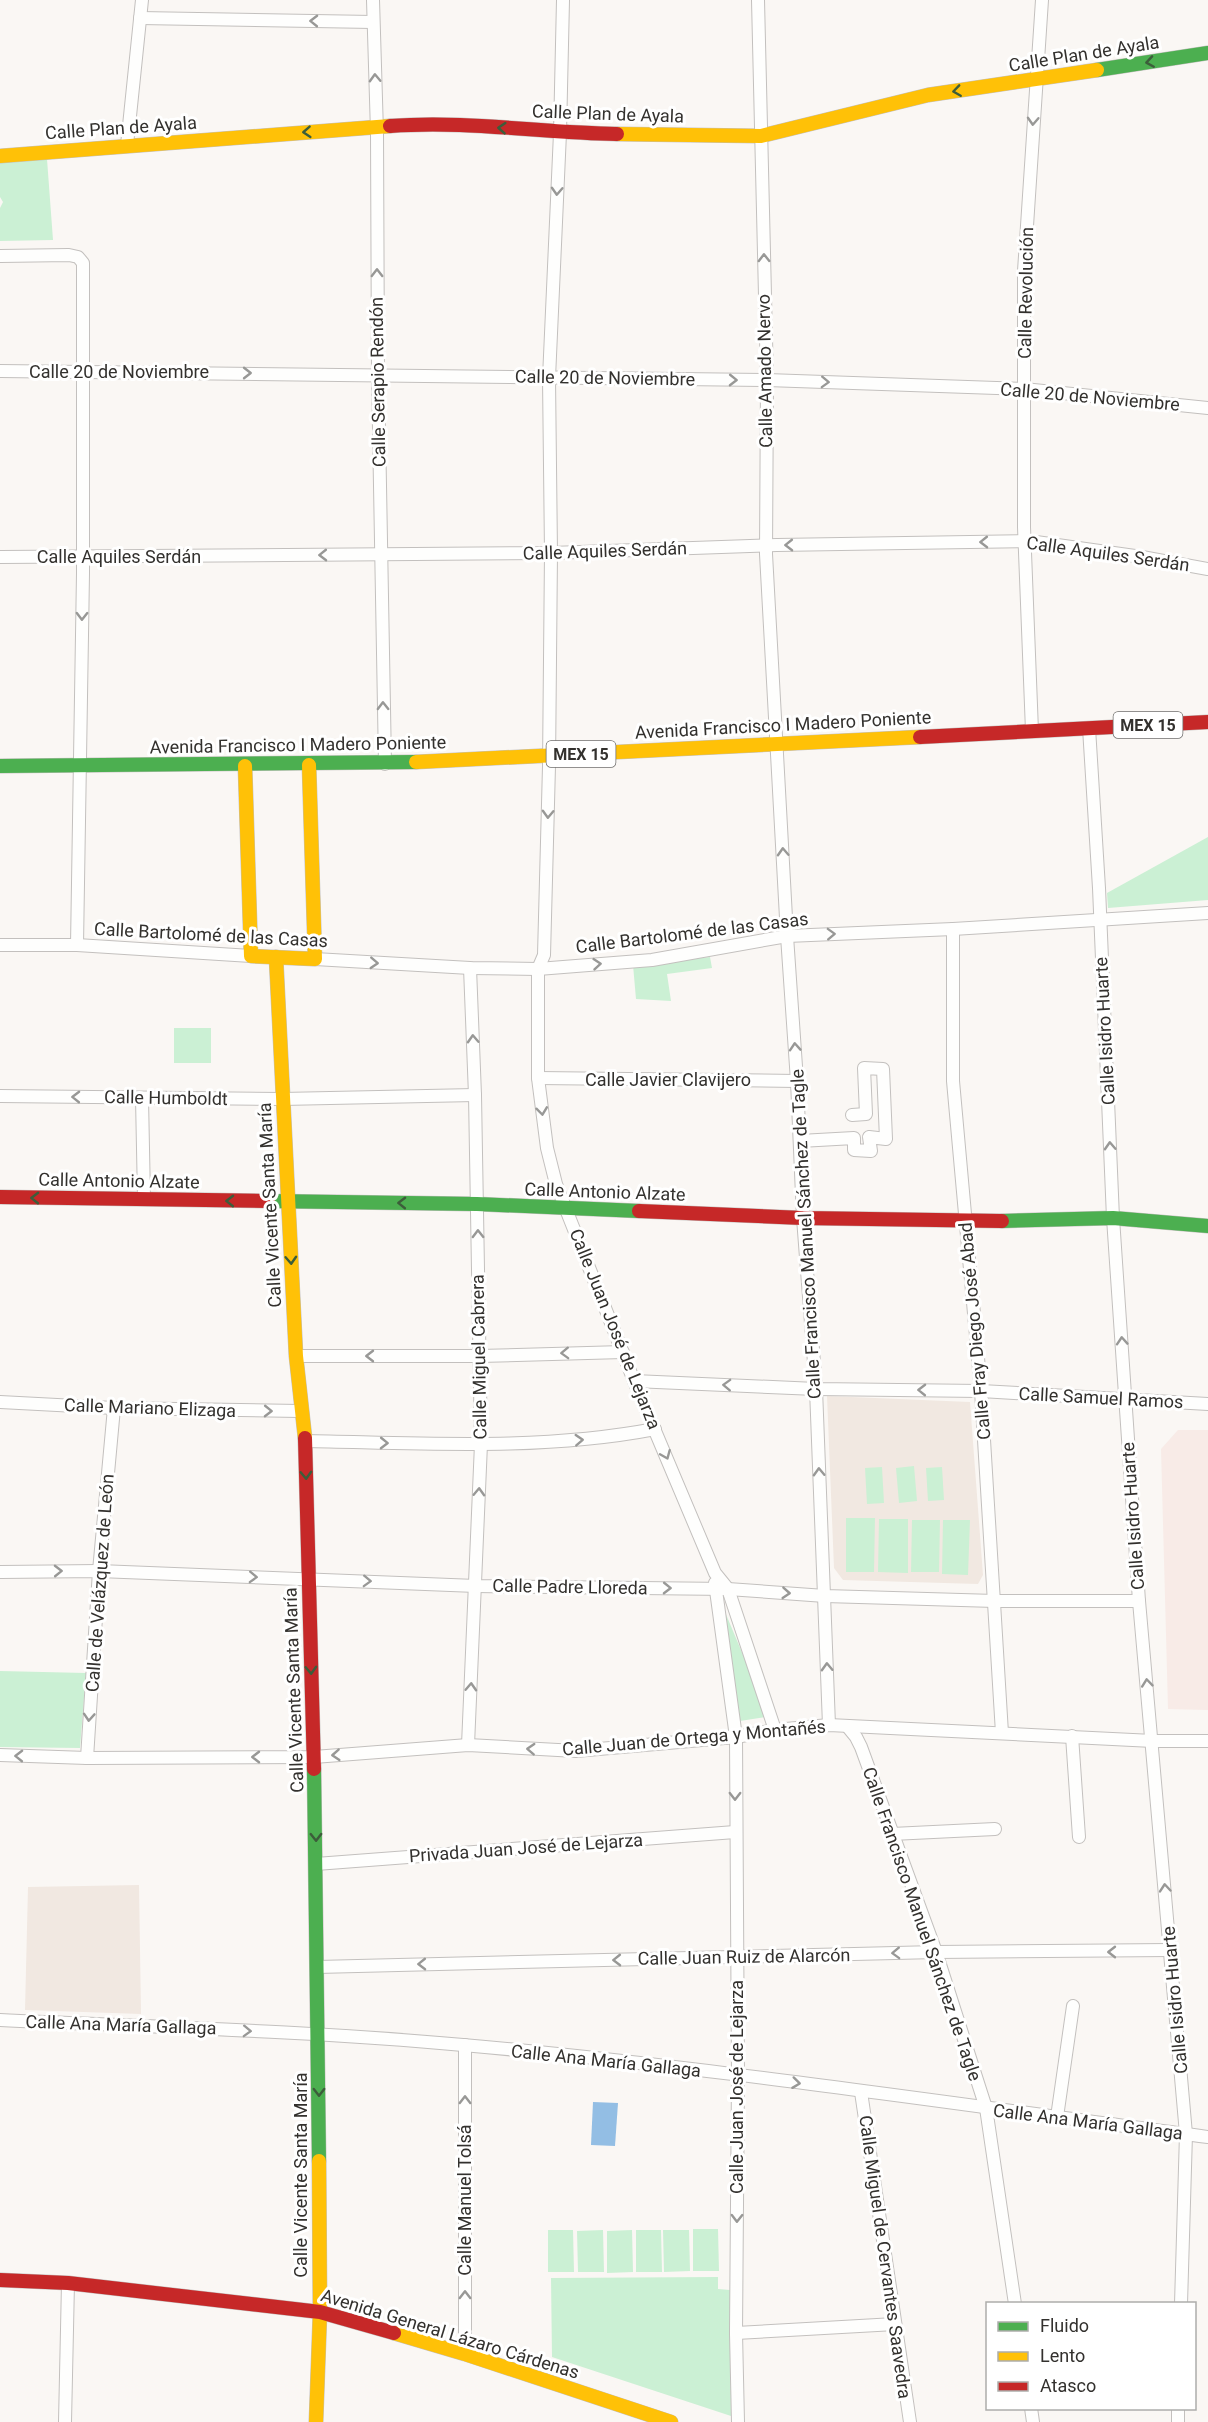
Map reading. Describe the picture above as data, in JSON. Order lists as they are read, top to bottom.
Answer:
{
  "streets": {
    "street": [
      "Calle Plan de Ayala",
      "Calle Revolución",
      "Calle Amado Nervo",
      "Calle 20 de Noviembre",
      "Calle Serapio Rendón",
      "Calle Aquiles Serdán",
      "Avenida Francisco I Madero Poniente",
      "MEX 15",
      "Calle Bartolomé de las Casas",
      "Calle Isidro Huarte",
      "Calle Javier Clavijero",
      "Calle Humboldt",
      "Calle Antonio Alzate",
      "Calle Vicente Santa María",
      "Calle Francisco Manuel Sánchez de Tagle",
      "Calle Juan José de Lejarza",
      "Calle Fray Diego José Abad",
      "Calle Miguel Cabrera",
      "Calle Samuel Ramos",
      "Calle Mariano Elizaga",
      "Calle de Velázquez de León",
      "Calle Padre Lloreda",
      "Calle Juan de Ortega y Montañés",
      "Privada Juan José de Lejarza",
      "Calle Juan Ruiz de Alarcón",
      "Calle Ana María Gallaga",
      "Calle Manuel Tolsá",
      "Calle Miguel de Cervantes Saavedra",
      "Avenida General Lázaro Cárdenas"
    ]
  },
  "crossings": [
    ["Calle Plan de Ayala", "Calle Revolución"],
    ["Calle Plan de Ayala", "Calle Amado Nervo"],
    ["Calle Plan de Ayala", "Calle Serapio Rendón"],
    ["Calle Plan de Ayala", "Calle Juan José de Lejarza"],
    ["Calle Revolución", "Calle 20 de Noviembre"],
    ["Calle Revolución", "Calle Aquiles Serdán"],
    ["Calle Revolución", "Avenida Francisco I Madero Poniente"],
    ["Calle Amado Nervo", "Calle 20 de Noviembre"],
    ["Calle Amado Nervo", "Calle Aquiles Serdán"],
    ["Calle Amado Nervo", "Avenida Francisco I Madero Poniente"],
    ["Calle Amado Nervo", "Calle Francisco Manuel Sánchez de Tagle"],
    ["Calle 20 de Noviembre", "Calle Serapio Rendón"],
    ["Calle 20 de Noviembre", "Calle Juan José de Lejarza"],
    ["Calle Serapio Rendón", "Calle Aquiles Serdán"],
    ["Calle Serapio Rendón", "Avenida Francisco I Madero Poniente"],
    ["Calle Aquiles Serdán", "Calle Juan José de Lejarza"],
    ["Avenida Francisco I Madero Poniente", "Calle Isidro Huarte"],
    ["Avenida Francisco I Madero Poniente", "Calle Francisco Manuel Sánchez de Tagle"],
    ["Avenida Francisco I Madero Poniente", "Calle Juan José de Lejarza"],
    ["Calle Bartolomé de las Casas", "Calle Isidro Huarte"],
    ["Calle Bartolomé de las Casas", "Calle Vicente Santa María"],
    ["Calle Bartolomé de las Casas", "Calle Francisco Manuel Sánchez de Tagle"],
    ["Calle Bartolomé de las Casas", "Calle Juan José de Lejarza"],
    ["Calle Bartolomé de las Casas", "Calle Fray Diego José Abad"],
    ["Calle Bartolomé de las Casas", "Calle Miguel Cabrera"],
    ["Calle Isidro Huarte", "Calle Antonio Alzate"],
    ["Calle Isidro Huarte", "Calle Samuel Ramos"],
    ["Calle Isidro Huarte", "Calle Padre Lloreda"],
    ["Calle Isidro Huarte", "Calle Juan de Ortega y Montañés"],
    ["Calle Isidro Huarte", "Calle Juan Ruiz de Alarcón"],
    ["Calle Isidro Huarte", "Calle Ana María Gallaga"],
    ["Calle Javier Clavijero", "Calle Francisco Manuel Sánchez de Tagle"],
    ["Calle Javier Clavijero", "Calle Juan José de Lejarza"],
    ["Calle Humboldt", "Calle Vicente Santa María"],
    ["Calle Humboldt", "Calle Miguel Cabrera"],
    ["Calle Antonio Alzate", "Calle Vicente Santa María"],
    ["Calle Antonio Alzate", "Calle Francisco Manuel Sánchez de Tagle"],
    ["Calle Antonio Alzate", "Calle Juan José de Lejarza"],
    ["Calle Antonio Alzate", "Calle Fray Diego José Abad"],
    ["Calle Antonio Alzate", "Calle Miguel Cabrera"],
    ["Calle Vicente Santa María", "Calle Mariano Elizaga"],
    ["Calle Vicente Santa María", "Calle Padre Lloreda"],
    ["Calle Vicente Santa María", "Calle Juan de Ortega y Montañés"],
    ["Calle Vicente Santa María", "Privada Juan José de Lejarza"],
    ["Calle Vicente Santa María", "Calle Juan Ruiz de Alarcón"],
    ["Calle Vicente Santa María", "Calle Ana María Gallaga"],
    ["Calle Vicente Santa María", "Avenida General Lázaro Cárdenas"],
    ["Calle Francisco Manuel Sánchez de Tagle", "Calle Samuel Ramos"],
    ["Calle Francisco Manuel Sánchez de Tagle", "Calle Padre Lloreda"],
    ["Calle Francisco Manuel Sánchez de Tagle", "Calle Juan de Ortega y Montañés"],
    ["Calle Francisco Manuel Sánchez de Tagle", "Calle Juan Ruiz de Alarcón"],
    ["Calle Francisco Manuel Sánchez de Tagle", "Calle Ana María Gallaga"],
    ["Calle Juan José de Lejarza", "Calle Samuel Ramos"],
    ["Calle Juan José de Lejarza", "Calle Padre Lloreda"],
    ["Calle Juan José de Lejarza", "Calle Juan de Ortega y Montañés"],
    ["Calle Juan José de Lejarza", "Privada Juan José de Lejarza"],
    ["Calle Juan José de Lejarza", "Calle Juan Ruiz de Alarcón"],
    ["Calle Juan José de Lejarza", "Calle Ana María Gallaga"],
    ["Calle Fray Diego José Abad", "Calle Samuel Ramos"],
    ["Calle Fray Diego José Abad", "Calle Padre Lloreda"],
    ["Calle Fray Diego José Abad", "Calle Juan de Ortega y Montañés"],
    ["Calle Miguel Cabrera", "Calle Padre Lloreda"],
    ["Calle Miguel Cabrera", "Calle Juan de Ortega y Montañés"],
    ["Calle Mariano Elizaga", "Calle de Velázquez de León"],
    ["Calle de Velázquez de León", "Calle Padre Lloreda"],
    ["Calle de Velázquez de León", "Calle Juan de Ortega y Montañés"],
    ["Calle Ana María Gallaga", "Calle Manuel Tolsá"],
    ["Calle Ana María Gallaga", "Calle Miguel de Cervantes Saavedra"],
    ["Calle Manuel Tolsá", "Avenida General Lázaro Cárdenas"]
  ],
  "one_way": [
    "Calle Plan de Ayala",
    "Calle Revolución",
    "Calle 20 de Noviembre",
    "Calle Serapio Rendón",
    "Calle Aquiles Serdán",
    "Calle Bartolomé de las Casas",
    "Calle Isidro Huarte",
    "Calle Antonio Alzate",
    "Calle Vicente Santa María",
    "Calle Francisco Manuel Sánchez de Tagle",
    "Calle Juan José de Lejarza",
    "Calle Miguel Cabrera",
    "Calle Samuel Ramos",
    "Calle Mariano Elizaga",
    "Calle de Velázquez de León",
    "Calle Padre Lloreda",
    "Calle Juan de Ortega y Montañés",
    "Calle Juan Ruiz de Alarcón",
    "Calle Ana María Gallaga",
    "Calle Manuel Tolsá"
  ],
  "legend": ["Fluido", "Lento", "Atasco"]
}
